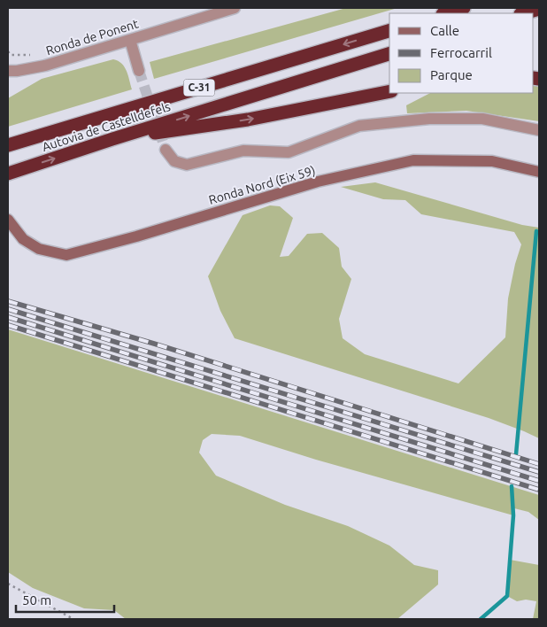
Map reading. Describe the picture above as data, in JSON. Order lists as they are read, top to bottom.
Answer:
{
  "streets": {
    "highway": ["C-31", "Autovia de Castelldefels"],
    "main road": ["Ronda Nord (Eix 59)"],
    "street": ["Ronda de Ponent"]
  },
  "legend": ["Calle", "Ferrocarril", "Parque"],
  "scale_bar": "50 m"
}
